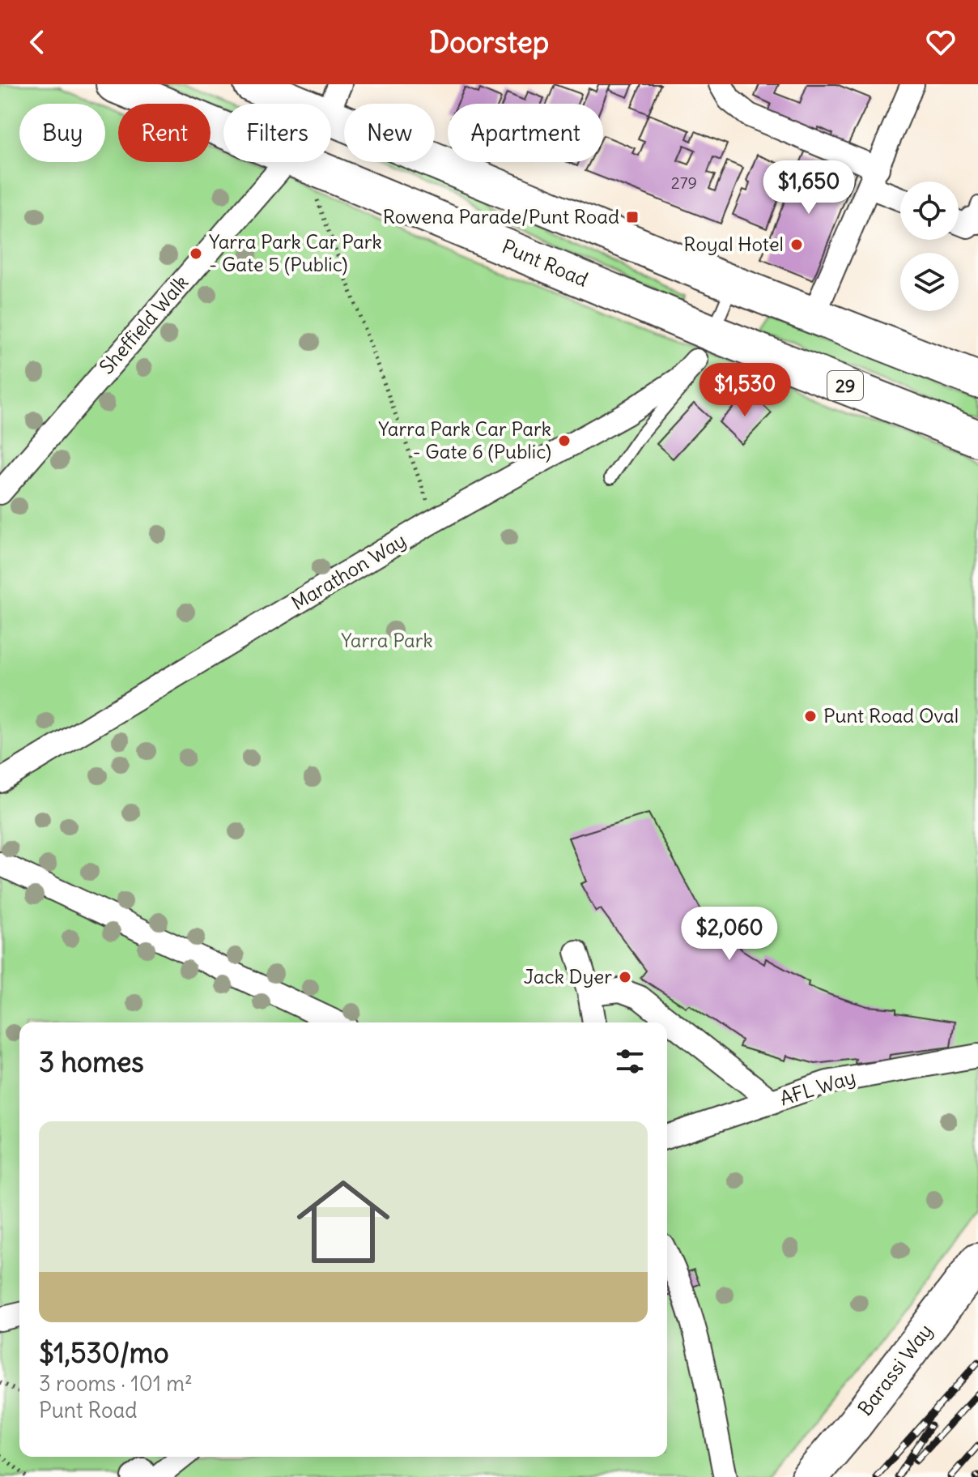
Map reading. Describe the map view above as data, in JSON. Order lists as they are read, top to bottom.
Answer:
{
  "streets": {
    "main road": ["Punt Road", "29", "Barassi Way"],
    "street": ["Sheffield Walk", "Marathon Way", "AFL Way"]
  },
  "crossings": [
    ["Punt Road", "Marathon Way"]
  ],
  "parks": ["Yarra Park"],
  "places": {
    "transit": ["Rowena Parade/Punt Road"],
    "other": [
      "Royal Hotel",
      "Yarra Park Car Park - Gate 5 (Public)",
      "Yarra Park Car Park - Gate 6 (Public)",
      "Punt Road Oval",
      "Jack Dyer"
    ]
  },
  "house_numbers": ["279"],
  "page": {
    "header": "Doorstep",
    "chip": [
      "Buy",
      "Rent",
      "Filters",
      "New",
      "Apartment"
    ],
    "price": ["$1,650", "$1,530", "$2,060"],
    "heading": "3 homes",
    "list": [
      {
        "name": "$1,530/mo",
        "note": "3 rooms · 101 m² · Punt Road"
      }
    ]
  }
}
